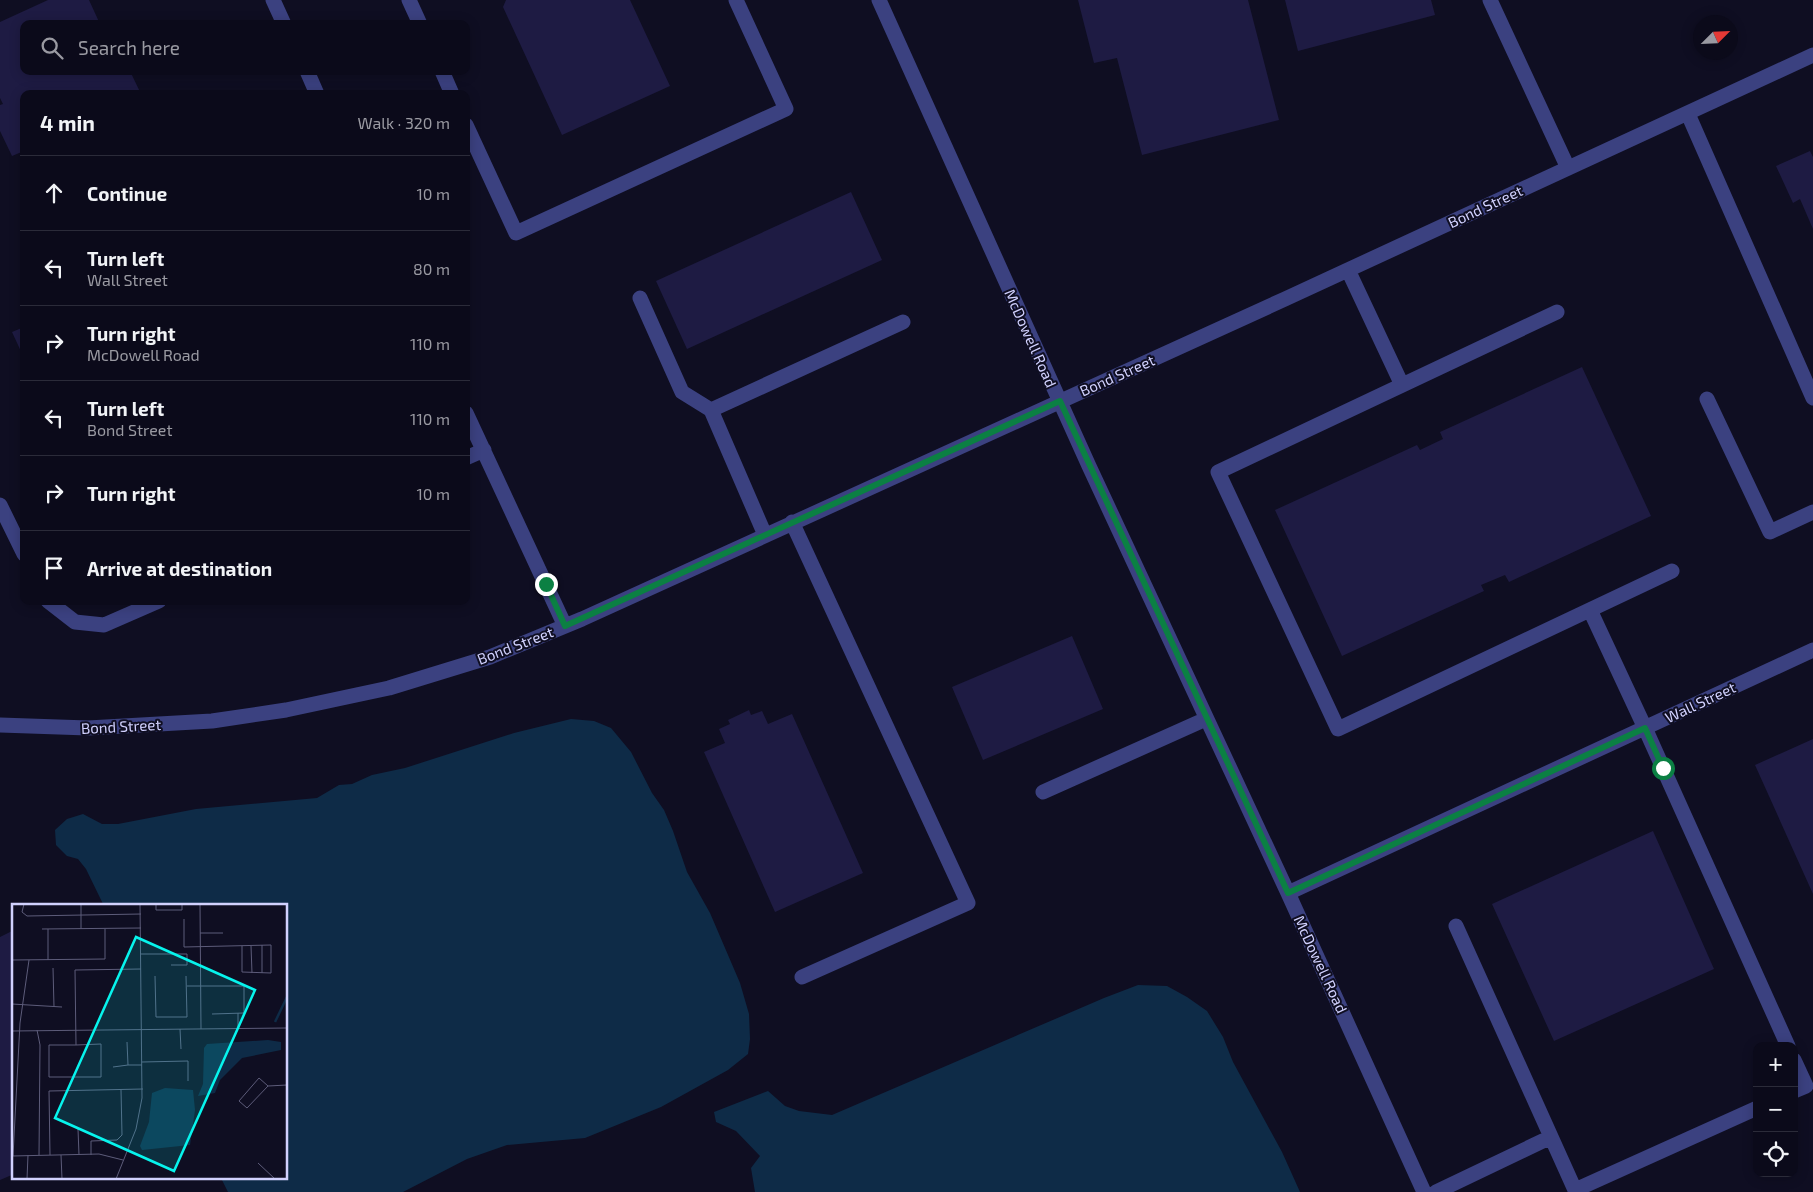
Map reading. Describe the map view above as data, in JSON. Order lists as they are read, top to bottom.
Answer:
{
  "streets": {
    "street": ["Bond Street", "McDowell Road", "Wall Street"]
  },
  "crossings": [
    ["Bond Street", "McDowell Road"],
    ["McDowell Road", "Wall Street"]
  ],
  "north": "top right",
  "page": {
    "search": "Search here",
    "heading": ["4 min", "Walk · 320 m"],
    "list": [
      ["Continue", "10 m"],
      ["Turn left", "Wall Street", "80 m"],
      ["Turn right", "McDowell Road", "110 m"],
      ["Turn left", "Bond Street", "110 m"],
      ["Turn right", "10 m"],
      "Arrive at destination"
    ],
    "map_buttons": ["+", "−"]
  }
}
